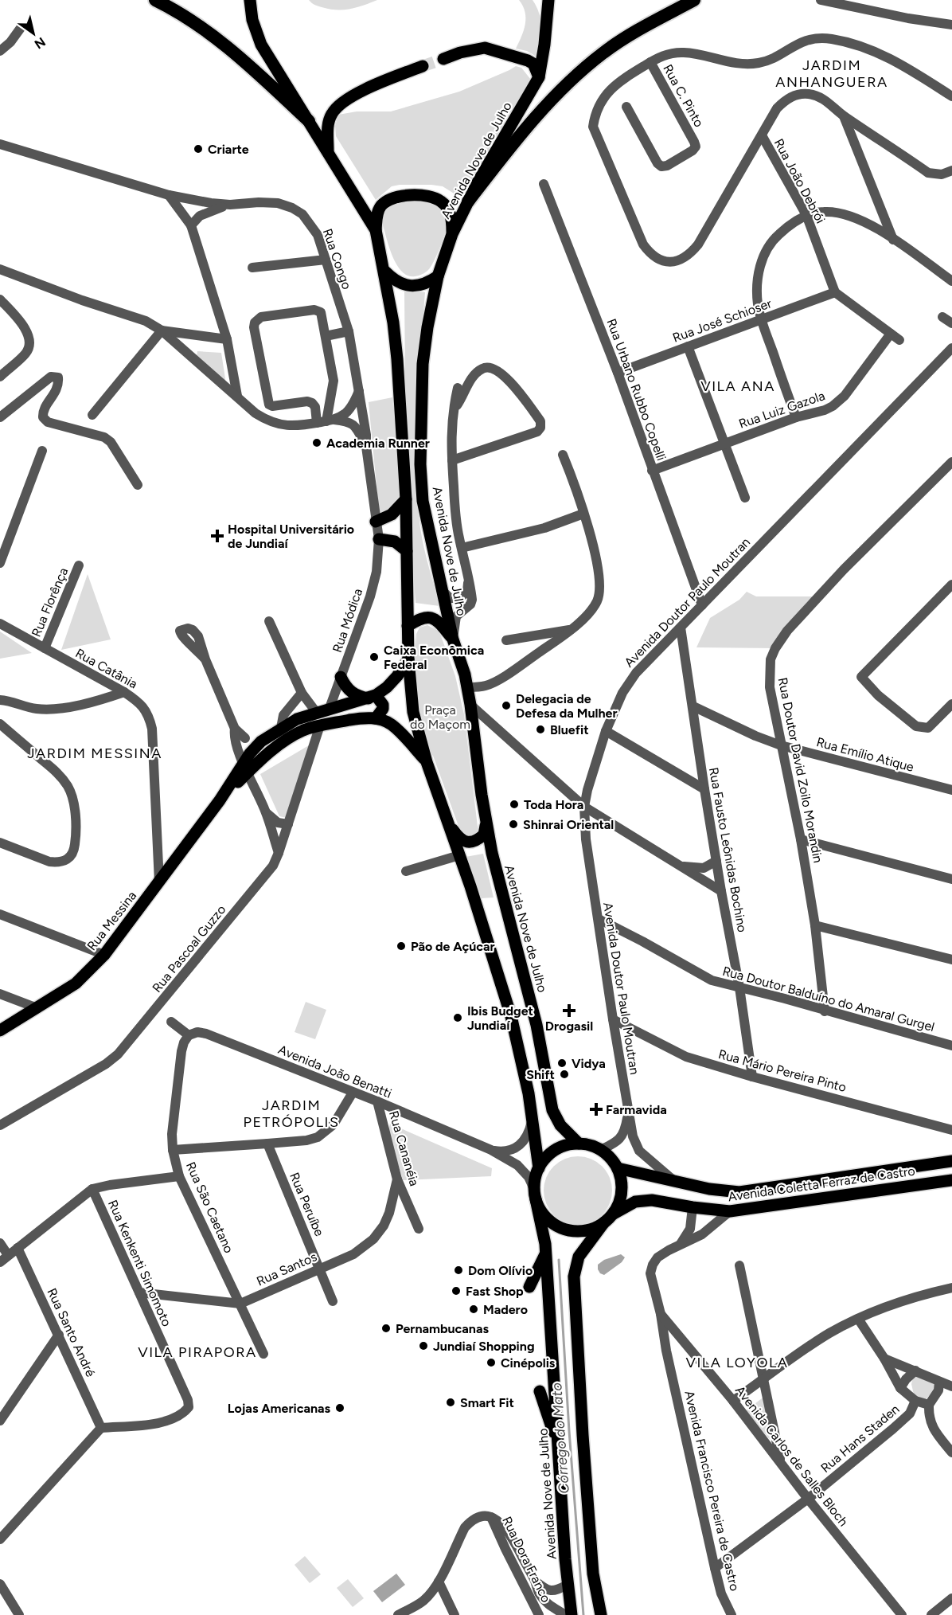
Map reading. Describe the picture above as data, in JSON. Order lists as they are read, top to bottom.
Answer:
{
  "streets": {
    "main road": ["Avenida Nove de Julho", "Rua Messina", "Avenida Coletta Ferraz de Castro"],
    "street": [
      "Rua C. Pinto",
      "Rua João Debrói",
      "Rua Congo",
      "Rua José Schioser",
      "Rua Urbano Rubbo Copelli",
      "Rua Luiz Gazola",
      "Rua Florênça",
      "Avenida Doutor Paulo Moutran",
      "Rua Módica",
      "Rua Catânia",
      "Rua Emílio Atique",
      "Rua Doutor David Zoilo Morandin",
      "Rua Fausto Leônidas Bochino",
      "Rua Pascoal Guzzo",
      "Rua Doutor Balduíno do Amaral Gurgel",
      "Rua Mário Pereira Pinto",
      "Avenida João Benatti",
      "Rua Cananéia",
      "Rua Peruíbe",
      "Rua São Caetano",
      "Rua Kenkenti Simomoto",
      "Rua Santos",
      "Rua Santo André",
      "Rua Hans Staden",
      "Avenida Carlos de Salles Bloch",
      "Avenida Francisco Pereira de Castro",
      "Rua Dora Franco"
    ]
  },
  "crossings": [
    ["Avenida Nove de Julho", "Avenida João Benatti"],
    ["Avenida Nove de Julho", "Avenida Coletta Ferraz de Castro"],
    ["Rua João Debrói", "Rua José Schioser"],
    ["Rua Congo", "Rua Módica"],
    ["Rua José Schioser", "Rua Urbano Rubbo Copelli"],
    ["Rua Urbano Rubbo Copelli", "Rua Luiz Gazola"],
    ["Rua Urbano Rubbo Copelli", "Avenida Doutor Paulo Moutran"],
    ["Rua Florênça", "Rua Catânia"],
    ["Avenida Doutor Paulo Moutran", "Rua Fausto Leônidas Bochino"],
    ["Avenida Doutor Paulo Moutran", "Rua Doutor Balduíno do Amaral Gurgel"],
    ["Avenida Doutor Paulo Moutran", "Rua Mário Pereira Pinto"],
    ["Rua Módica", "Rua Messina"],
    ["Rua Catânia", "Rua Messina"],
    ["Rua Emílio Atique", "Rua Doutor David Zoilo Morandin"],
    ["Rua Emílio Atique", "Rua Fausto Leônidas Bochino"],
    ["Rua Doutor David Zoilo Morandin", "Rua Doutor Balduíno do Amaral Gurgel"],
    ["Rua Fausto Leônidas Bochino", "Rua Doutor Balduíno do Amaral Gurgel"],
    ["Rua Fausto Leônidas Bochino", "Rua Mário Pereira Pinto"],
    ["Rua Messina", "Rua Pascoal Guzzo"],
    ["Avenida João Benatti", "Rua Cananéia"],
    ["Avenida João Benatti", "Avenida Coletta Ferraz de Castro"],
    ["Avenida João Benatti", "Rua São Caetano"],
    ["Rua Cananéia", "Rua Santos"],
    ["Avenida Coletta Ferraz de Castro", "Avenida Francisco Pereira de Castro"],
    ["Rua Peruíbe", "Rua Santos"],
    ["Rua São Caetano", "Rua Santos"],
    ["Rua Kenkenti Simomoto", "Rua Santo André"],
    ["Rua Hans Staden", "Avenida Carlos de Salles Bloch"],
    ["Rua Hans Staden", "Avenida Francisco Pereira de Castro"],
    ["Avenida Carlos de Salles Bloch", "Avenida Francisco Pereira de Castro"]
  ],
  "districts": [
    "JARDIM ANHANGUERA",
    "VILA ANA",
    "JARDIM MESSINA",
    "JARDIM PETRÓPOLIS",
    "VILA PIRAPORA",
    "VILA LOYOLA"
  ],
  "water": ["Córrego do Mato"],
  "parks": ["Praça do Maçom"],
  "places": {
    "other": [
      "Criarte",
      "Academia Runner",
      "Caixa Econômica Federal",
      "Delegacia de Defesa da Mulher",
      "Bluefit",
      "Toda Hora",
      "Shinrai Oriental",
      "Pão de Açúcar",
      "Ibis Budget Jundiaí",
      "Vidya",
      "Shift",
      "Dom Olívio",
      "Fast Shop",
      "Madero",
      "Pernambucanas",
      "Jundiaí Shopping",
      "Cinépolis",
      "Smart Fit",
      "Lojas Americanas"
    ],
    "health": ["Hospital Universitário de Jundiaí", "Drogasil", "Farmavida"]
  },
  "north": "bottom right"
}
